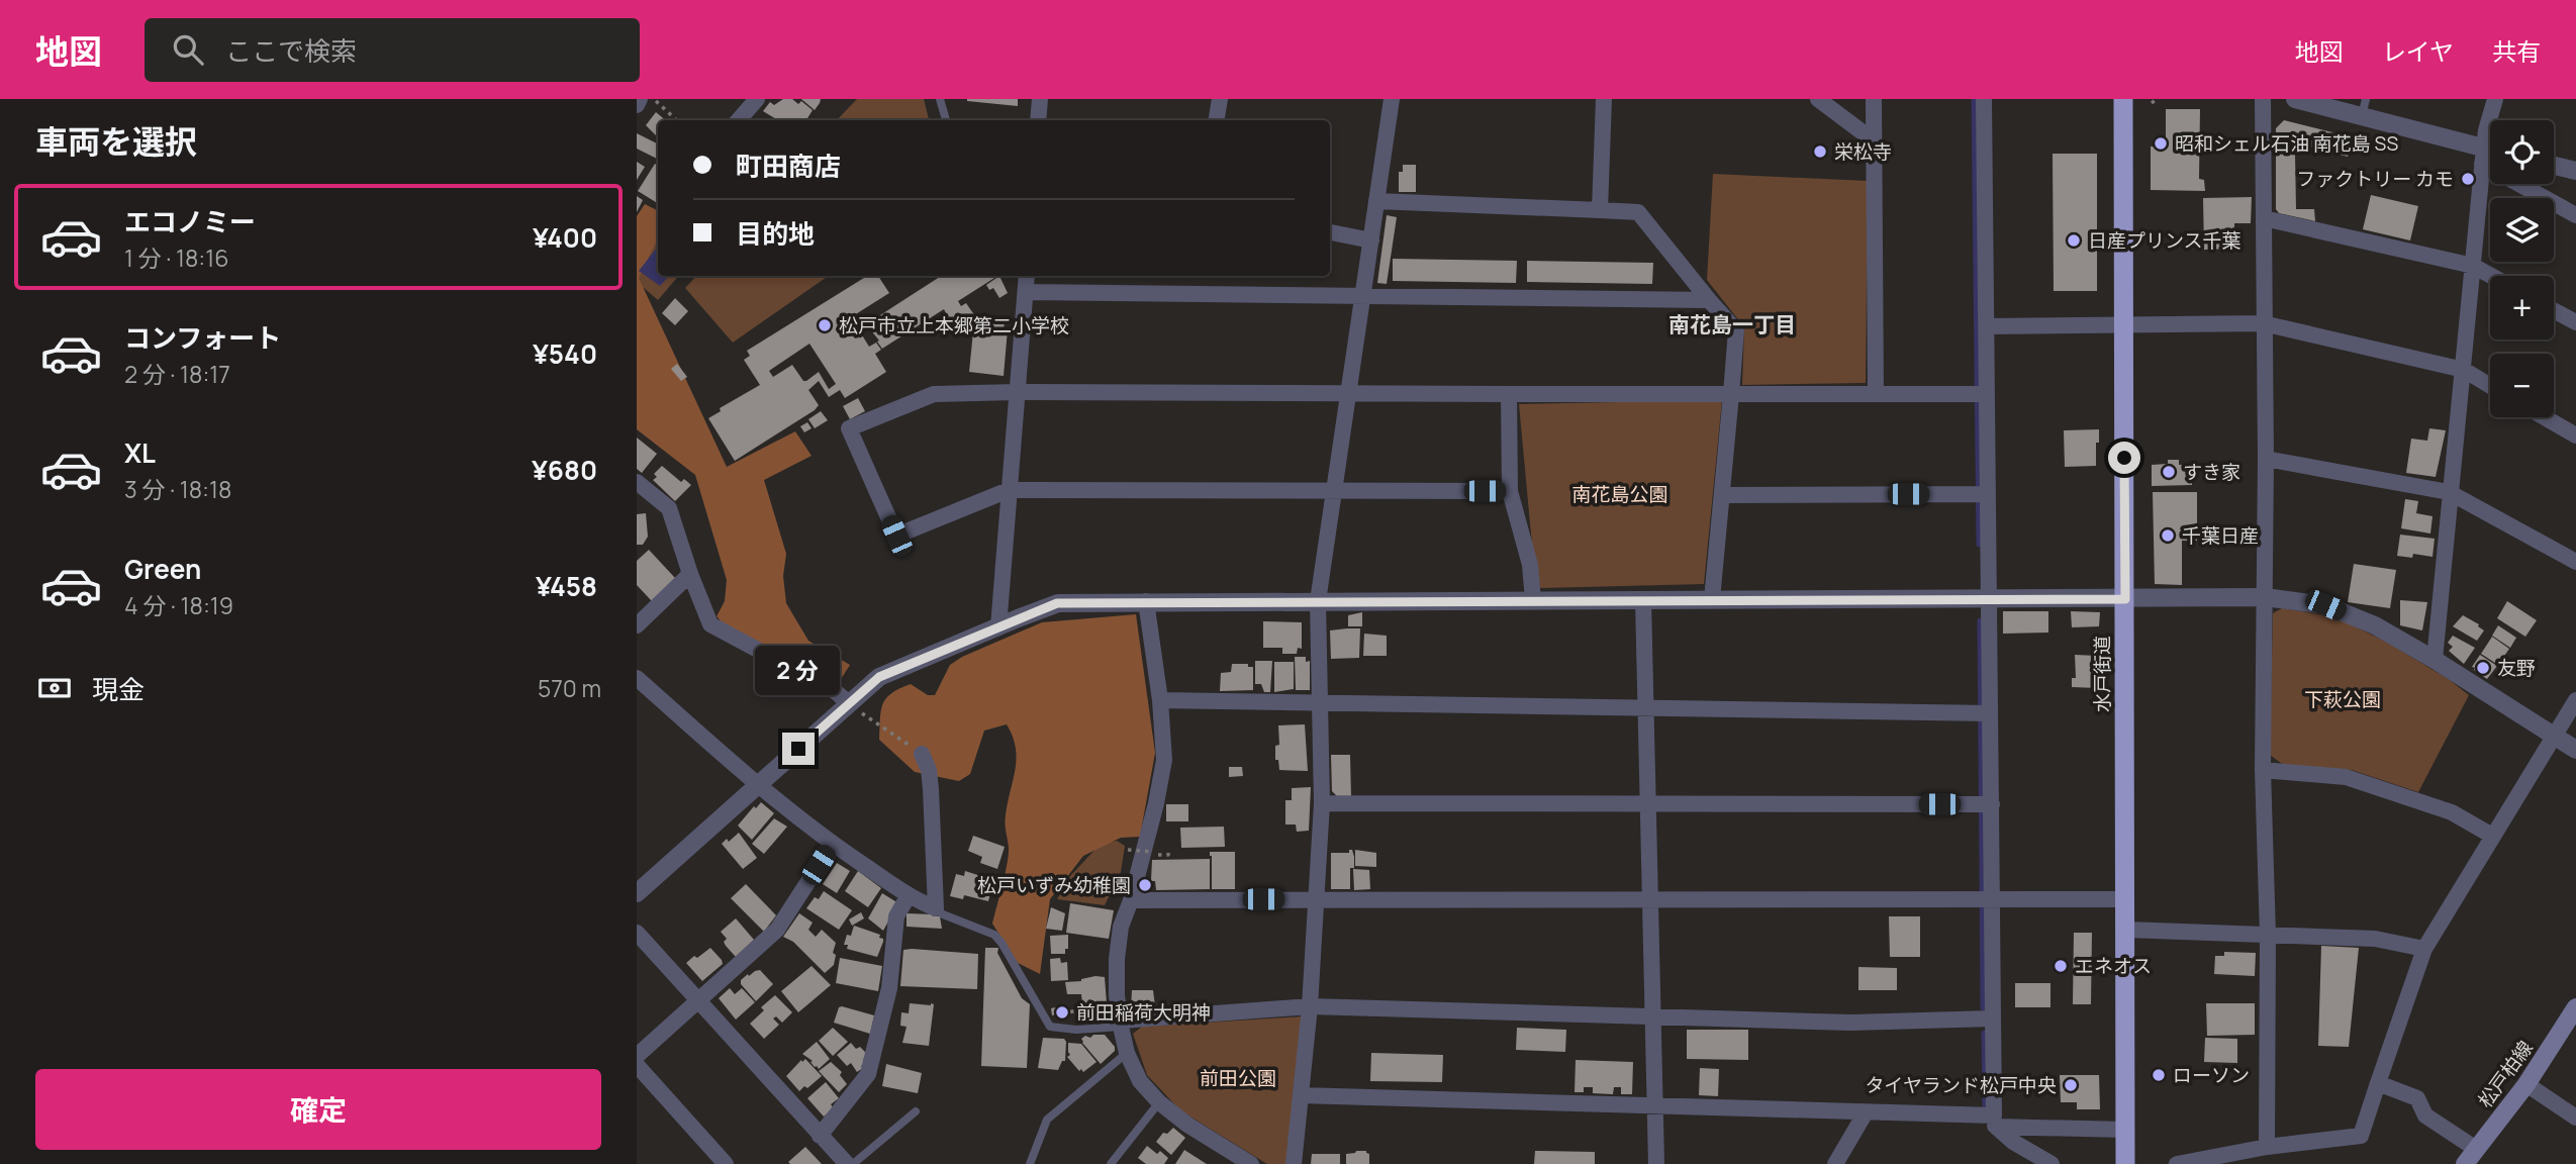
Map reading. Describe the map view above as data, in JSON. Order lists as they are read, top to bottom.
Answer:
{
  "streets": {
    "highway": ["水戸街道"],
    "main road": ["松戸柏線"]
  },
  "districts": ["南花島一丁目"],
  "parks": ["南花島公園", "下萩公園", "前田公園"],
  "places": [
    "昭和シェル石油 南花島 SS",
    "栄松寺",
    "ファクトリー カモ",
    "日産プリンス千葉",
    "松戸市立上本郷第二小学校",
    "すき家",
    "千葉日産",
    "友野",
    "松戸いずみ幼稚園",
    "エネオス",
    "前田稲荷大明神",
    "ローソン",
    "タイヤランド松戸中央"
  ],
  "page": {
    "header": "地図",
    "search": "ここで検索",
    "nav": ["地図", "レイヤ", "共有"],
    "heading": "車両を選択",
    "map_buttons": ["+", "−"],
    "banner": ["町田商店", "目的地"],
    "list": [
      {
        "name": "エコノミー",
        "note": "1 分 · 18:16",
        "value": "¥400"
      },
      {
        "name": "コンフォート",
        "note": "2 分 · 18:17",
        "value": "¥540"
      },
      {
        "name": "XL",
        "note": "3 分 · 18:18",
        "value": "¥680"
      },
      {
        "name": "Green",
        "note": "4 分 · 18:19",
        "value": "¥458"
      }
    ],
    "bubble": "2 分",
    "pay": ["現金", "570 m"],
    "buttons": "確定"
  }
}
